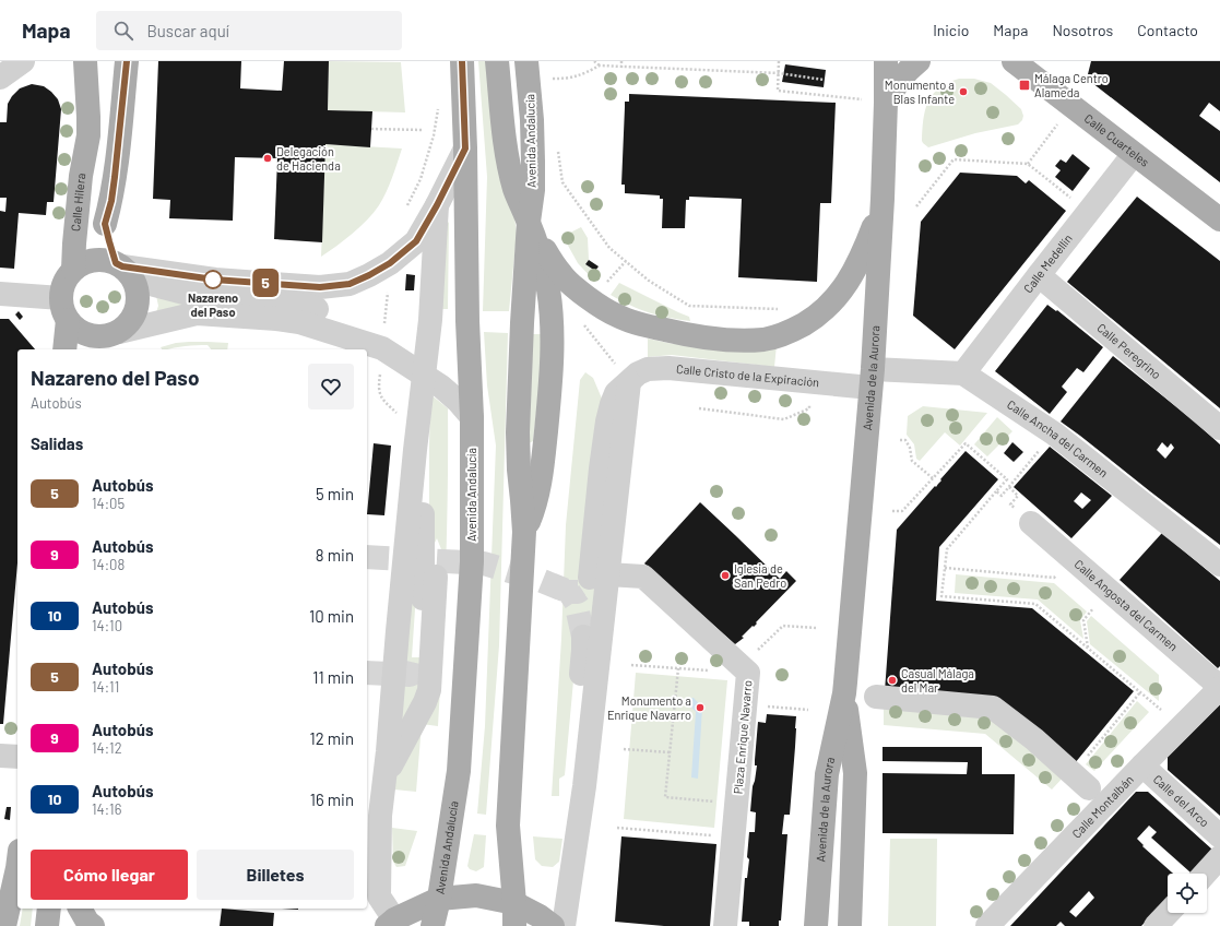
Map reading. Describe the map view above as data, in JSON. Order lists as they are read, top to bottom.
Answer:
{
  "streets": {
    "main road": [
      "Calle Cuarteles",
      "Avenida Andalucía",
      "Calle Hilera",
      "Avenida de la Aurora"
    ],
    "street": [
      "Calle Medellín",
      "Calle Peregrino",
      "Calle Cristo de la Expiración",
      "Calle Ancha del Carmen",
      "Calle Angosta del Carmen",
      "Plaza Enrique Navarro",
      "Calle del Arco",
      "Calle Montalbán"
    ]
  },
  "crossings": [
    ["Calle Cuarteles", "Calle Medellín"],
    ["Calle Medellín", "Calle Peregrino"],
    ["Calle Medellín", "Calle Ancha del Carmen"],
    ["Calle Cristo de la Expiración", "Avenida de la Aurora"],
    ["Calle Angosta del Carmen", "Calle Montalbán"],
    ["Calle del Arco", "Calle Montalbán"]
  ],
  "places": {
    "transit": ["Málaga Centro Alameda"],
    "other": [
      "Monumento a Blas Infante",
      "Delegación de Hacienda",
      "Nazareno del Paso",
      "Iglesia de San Pedro",
      "Casual Málaga del Mar",
      "Monumento a Enrique Navarro"
    ]
  },
  "lines": ["bus line 5"],
  "page": {
    "header": "Mapa",
    "search": "Buscar aquí",
    "nav": [
      "Inicio",
      "Mapa",
      "Nosotros",
      "Contacto"
    ],
    "on_map": "5",
    "heading": [
      ["Nazareno del Paso", "Autobús"],
      "Salidas"
    ],
    "list": [
      {
        "mark": "5",
        "name": "Autobús",
        "note": "14:05",
        "value": "5 min"
      },
      {
        "mark": "9",
        "name": "Autobús",
        "note": "14:08",
        "value": "8 min"
      },
      {
        "mark": "10",
        "name": "Autobús",
        "note": "14:10",
        "value": "10 min"
      },
      {
        "mark": "5",
        "name": "Autobús",
        "note": "14:11",
        "value": "11 min"
      },
      {
        "mark": "9",
        "name": "Autobús",
        "note": "14:12",
        "value": "12 min"
      },
      {
        "mark": "10",
        "name": "Autobús",
        "note": "14:16",
        "value": "16 min"
      }
    ],
    "buttons": ["Cómo llegar", "Billetes"]
  }
}
